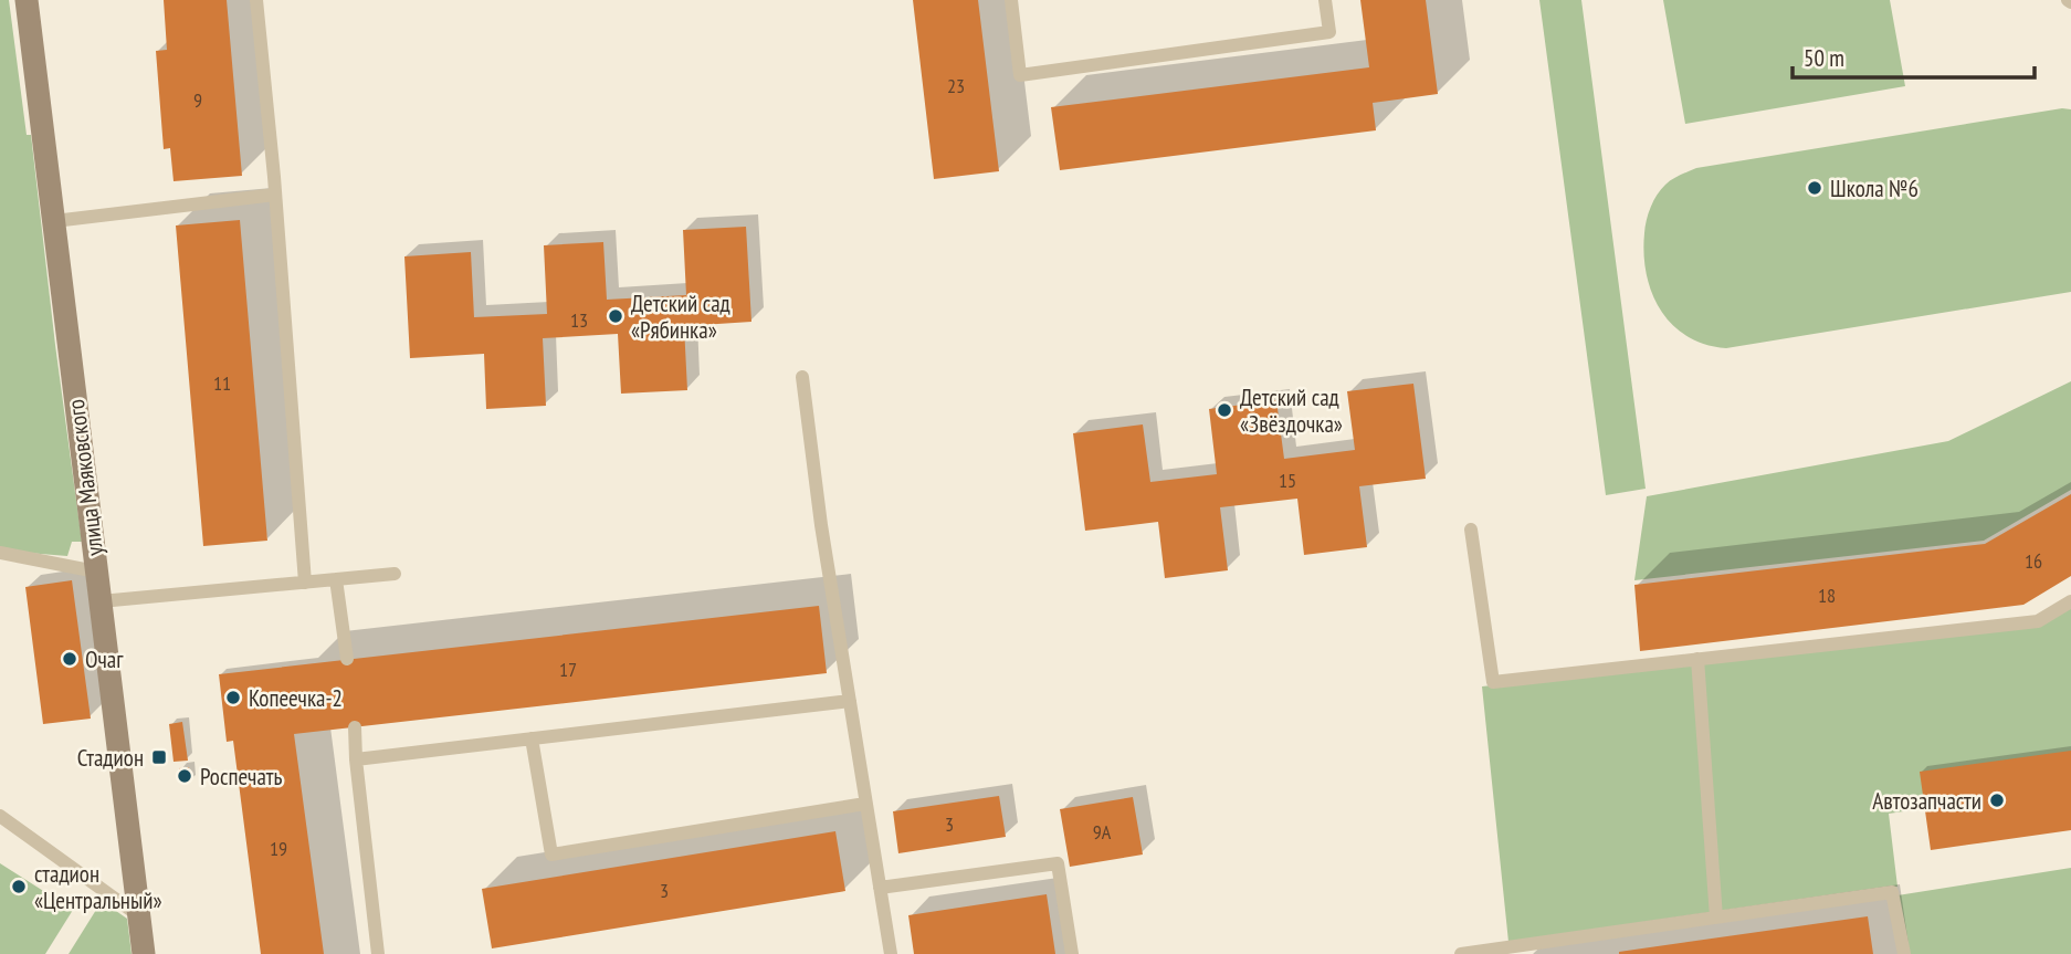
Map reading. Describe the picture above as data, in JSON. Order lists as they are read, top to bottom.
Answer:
{
  "streets": {
    "main road": ["улица Маяковского"]
  },
  "places": {
    "other": [
      "Школа №6",
      "Детский сад «Рябинка»",
      "Детский сад «Звёздочка»",
      "Очаг",
      "Копеечка-2",
      "Роспечать",
      "Автозапчасти",
      "стадион «Центральный»"
    ],
    "transit": ["Стадион"]
  },
  "house_numbers": [
    "23",
    "9",
    "13",
    "11",
    "15",
    "16",
    "18",
    "17",
    "3",
    "9А",
    "19",
    "3"
  ],
  "scale_bar": "50 m"
}
